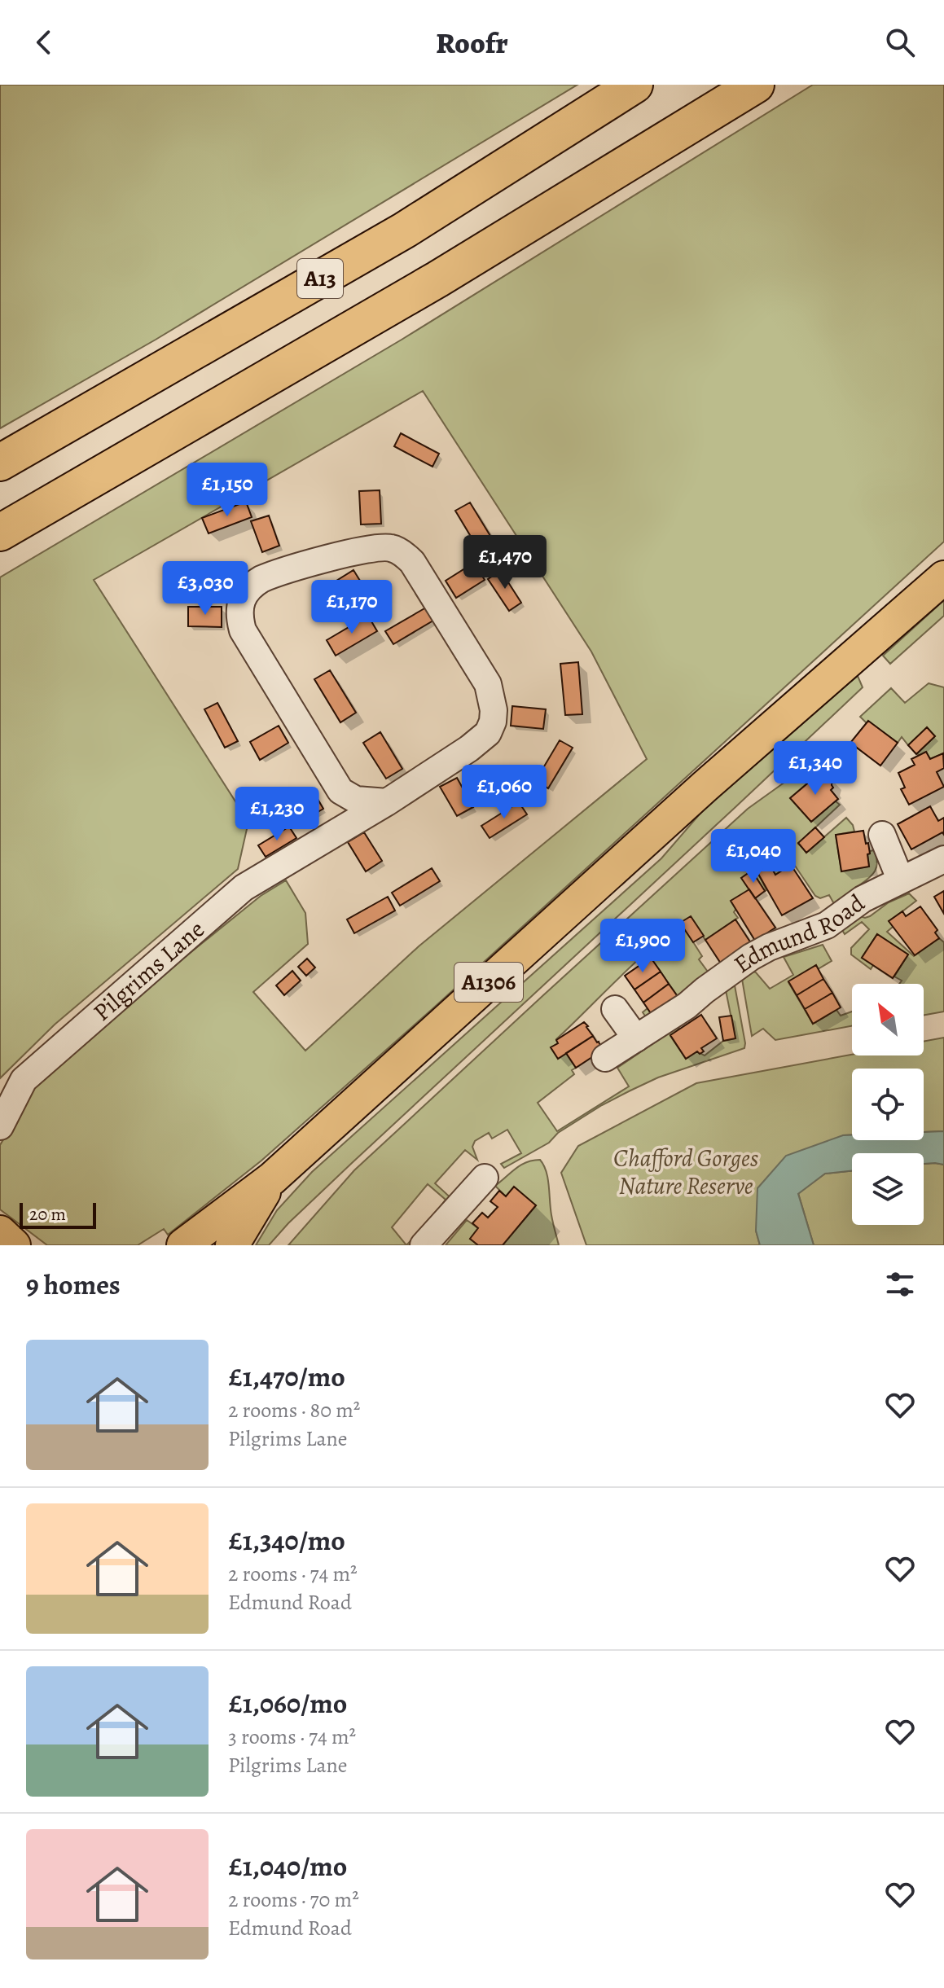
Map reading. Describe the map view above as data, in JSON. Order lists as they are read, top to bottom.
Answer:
{
  "streets": {
    "highway": ["A13"],
    "main road": ["A1306"],
    "street": ["Edmund Road", "Pilgrims Lane"]
  },
  "parks": ["Chafford Gorges Nature Reserve"],
  "scale_bar": "20 m",
  "north": "top left",
  "page": {
    "header": "Roofr",
    "price": [
      "£1,150",
      "£1,470",
      "£3,030",
      "£1,170",
      "£1,340",
      "£1,060",
      "£1,230",
      "£1,040",
      "£1,900"
    ],
    "scale": "20 m",
    "heading": "9 homes",
    "list": [
      {
        "name": "£1,470/mo",
        "note": "2 rooms · 80 m² · Pilgrims Lane"
      },
      {
        "name": "£1,340/mo",
        "note": "2 rooms · 74 m² · Edmund Road"
      },
      {
        "name": "£1,060/mo",
        "note": "3 rooms · 74 m² · Pilgrims Lane"
      },
      {
        "name": "£1,040/mo",
        "note": "2 rooms · 70 m² · Edmund Road"
      }
    ]
  }
}
